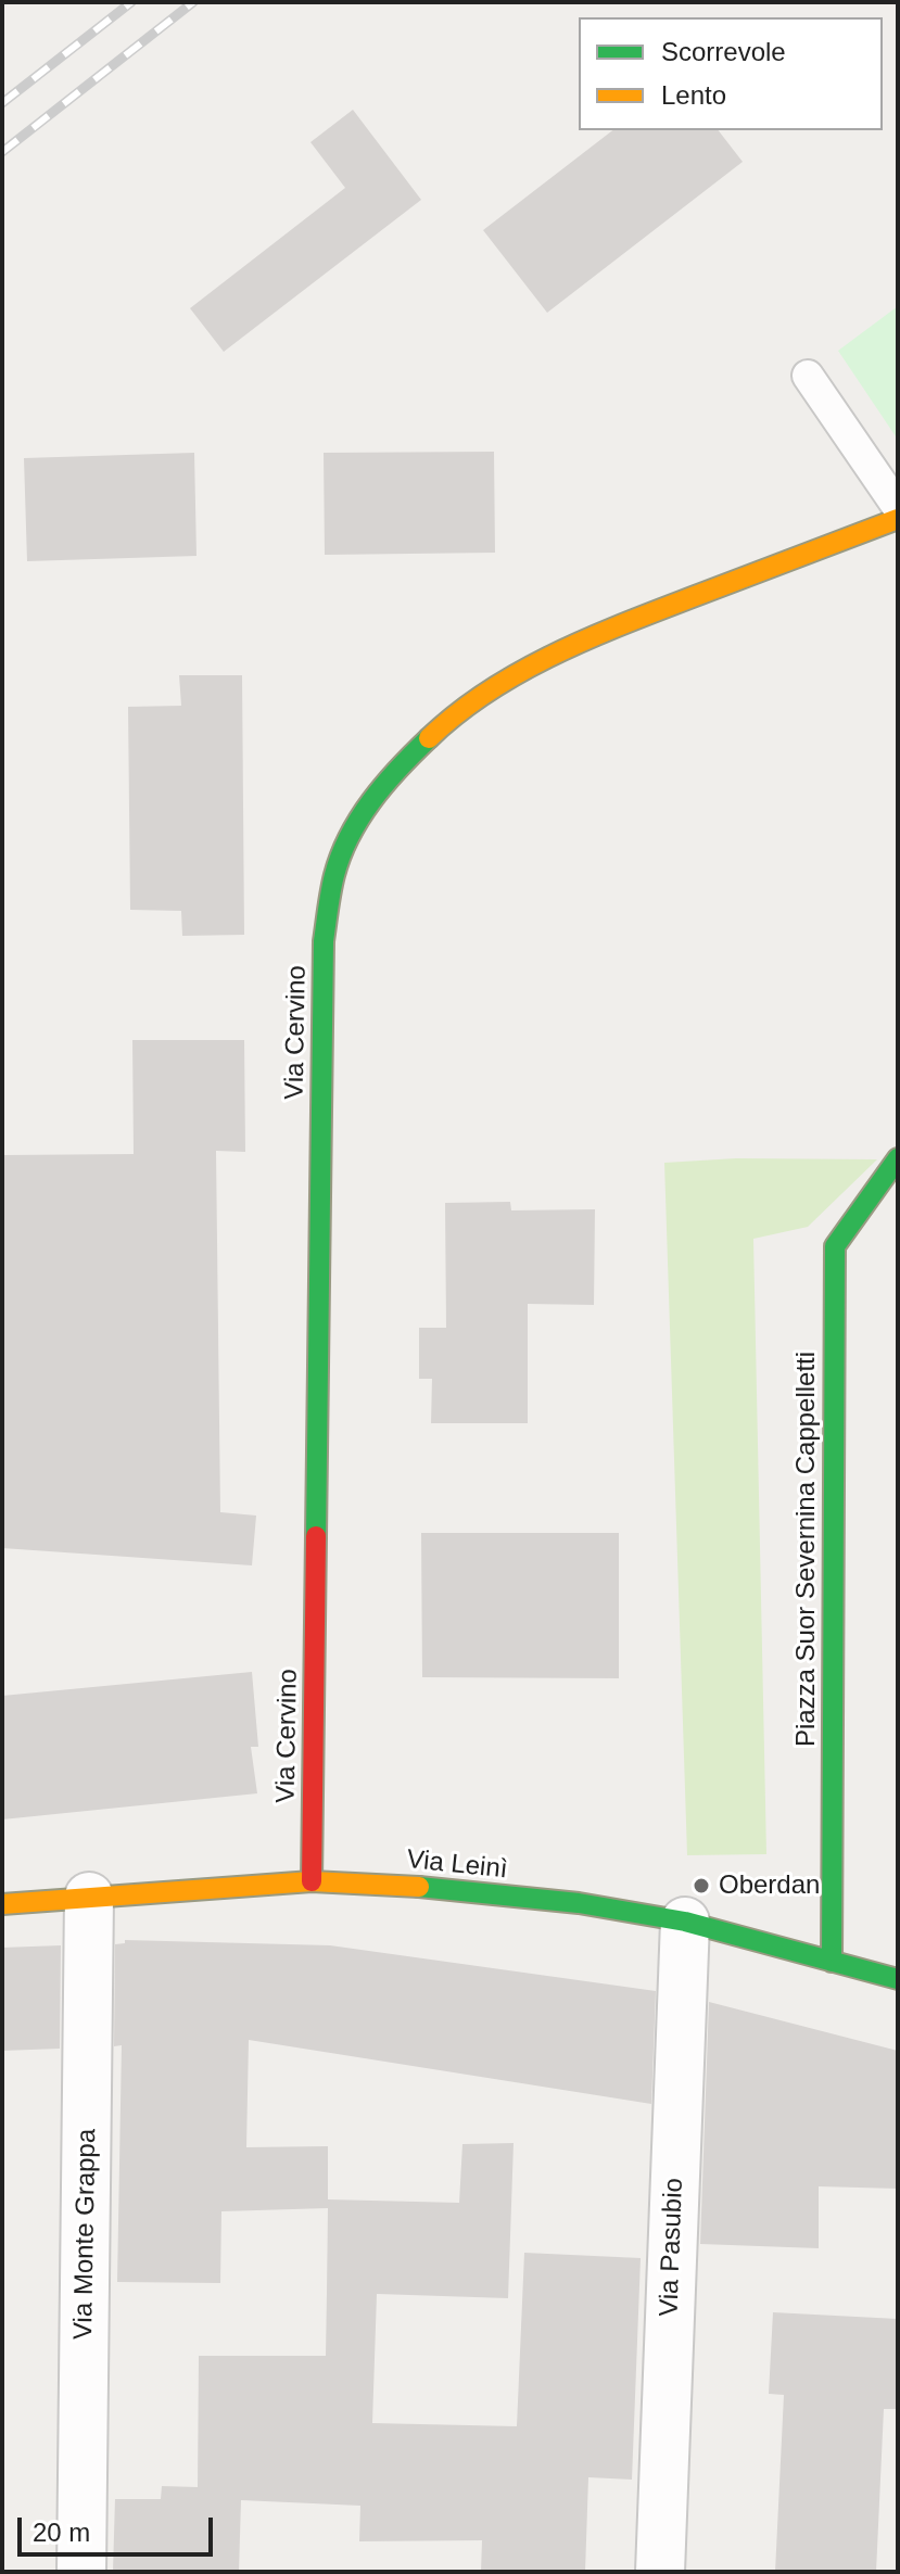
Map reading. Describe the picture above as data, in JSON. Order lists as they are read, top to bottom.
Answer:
{
  "streets": {
    "street": [
      "Via Cervino",
      "Piazza Suor Severnina Cappelletti",
      "Via Leinì",
      "Via Monte Grappa",
      "Via Pasubio"
    ]
  },
  "crossings": [
    ["Via Cervino", "Via Leinì"],
    ["Piazza Suor Severnina Cappelletti", "Via Leinì"],
    ["Via Leinì", "Via Monte Grappa"],
    ["Via Leinì", "Via Pasubio"]
  ],
  "places": ["Oberdan"],
  "legend": ["Scorrevole", "Lento"],
  "scale_bar": "20 m"
}
